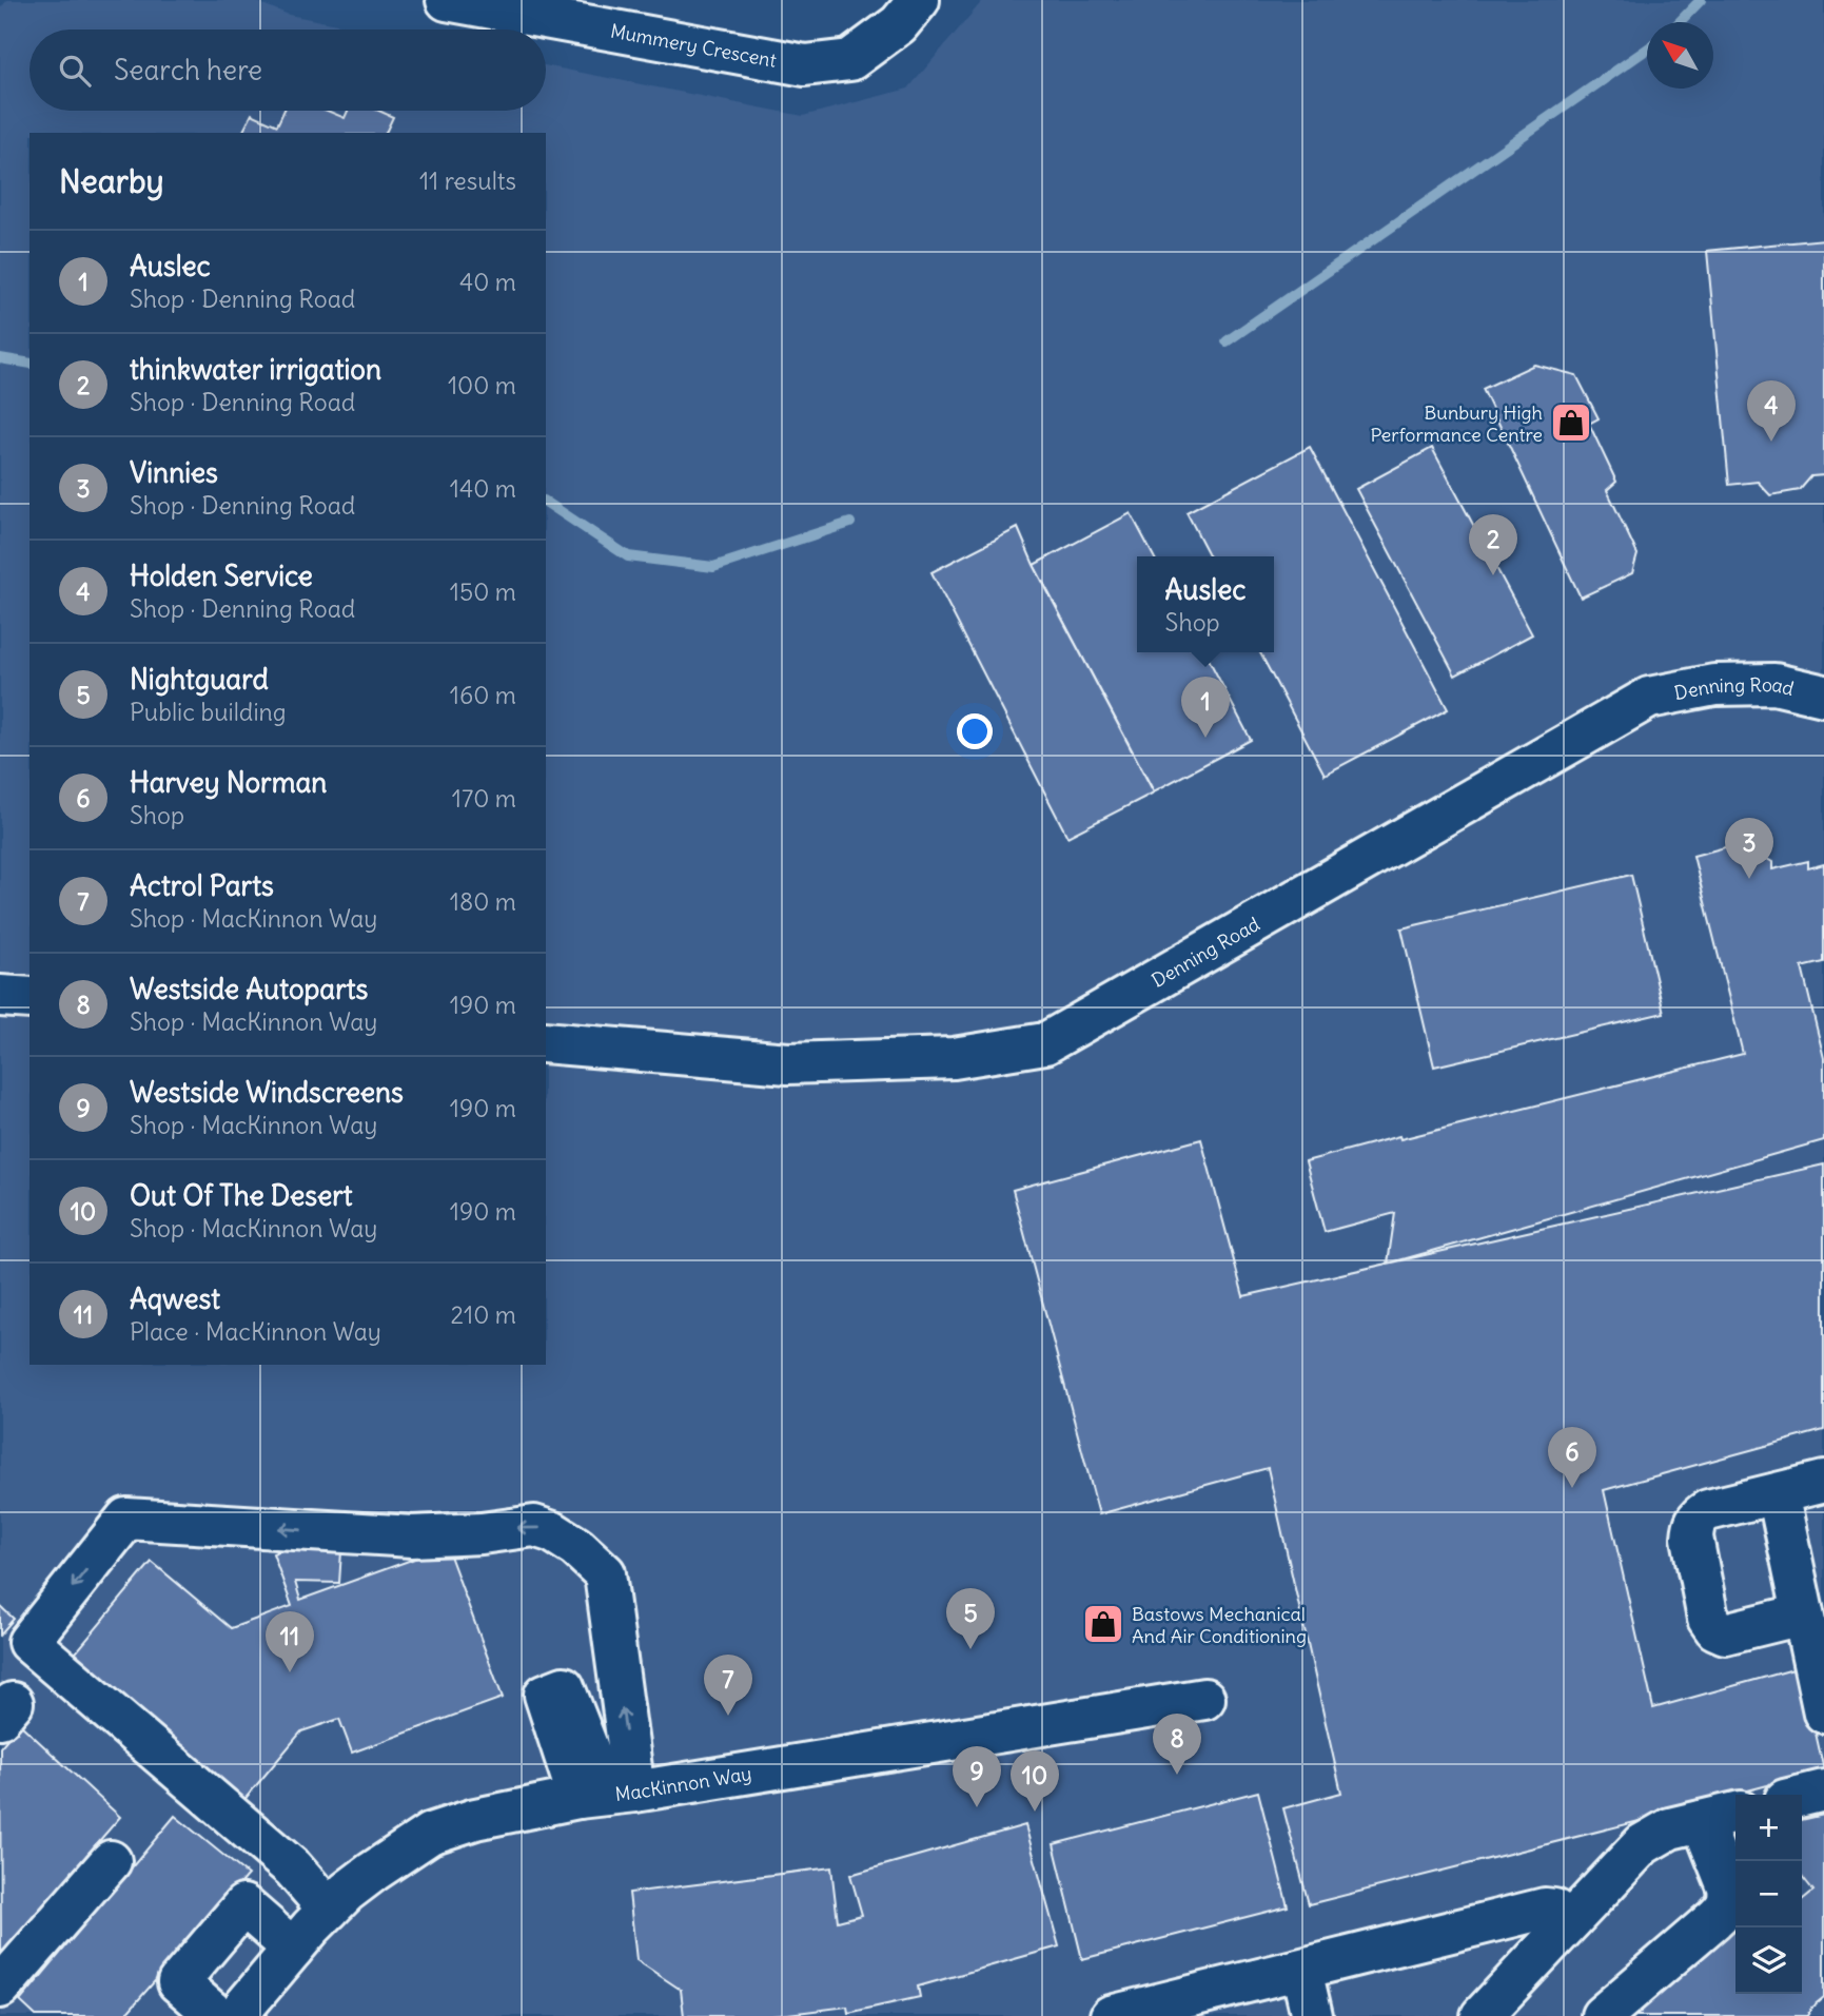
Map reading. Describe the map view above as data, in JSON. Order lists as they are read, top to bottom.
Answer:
{
  "streets": {
    "street": ["Mummery Crescent", "Denning Road", "MacKinnon Way"]
  },
  "places": {
    "shop": ["Bunbury High Performance Centre", "Bastows Mechanical And Air Conditioning"]
  },
  "north": "top left",
  "page": {
    "search": "Search here",
    "heading": ["Nearby", "11 results"],
    "list": [
      {
        "mark": "1",
        "name": "Auslec",
        "note": "Shop · Denning Road",
        "value": "40 m"
      },
      {
        "mark": "2",
        "name": "thinkwater irrigation",
        "note": "Shop · Denning Road",
        "value": "100 m"
      },
      {
        "mark": "3",
        "name": "Vinnies",
        "note": "Shop · Denning Road",
        "value": "140 m"
      },
      {
        "mark": "4",
        "name": "Holden Service",
        "note": "Shop · Denning Road",
        "value": "150 m"
      },
      {
        "mark": "5",
        "name": "Nightguard",
        "note": "Public building",
        "value": "160 m"
      },
      {
        "mark": "6",
        "name": "Harvey Norman",
        "note": "Shop",
        "value": "170 m"
      },
      {
        "mark": "7",
        "name": "Actrol Parts",
        "note": "Shop · MacKinnon Way",
        "value": "180 m"
      },
      {
        "mark": "8",
        "name": "Westside Autoparts",
        "note": "Shop · MacKinnon Way",
        "value": "190 m"
      },
      {
        "mark": "9",
        "name": "Westside Windscreens",
        "note": "Shop · MacKinnon Way",
        "value": "190 m"
      },
      {
        "mark": "10",
        "name": "Out Of The Desert",
        "note": "Shop · MacKinnon Way",
        "value": "190 m"
      },
      {
        "mark": "11",
        "name": "Aqwest",
        "note": "Place · MacKinnon Way",
        "value": "210 m"
      }
    ],
    "pins": [
      "4",
      "2",
      "1",
      "3",
      "6",
      "5",
      "11",
      "7",
      "8",
      "9",
      "10"
    ],
    "popup": ["Auslec", "Shop"],
    "map_buttons": ["+", "−"]
  }
}
